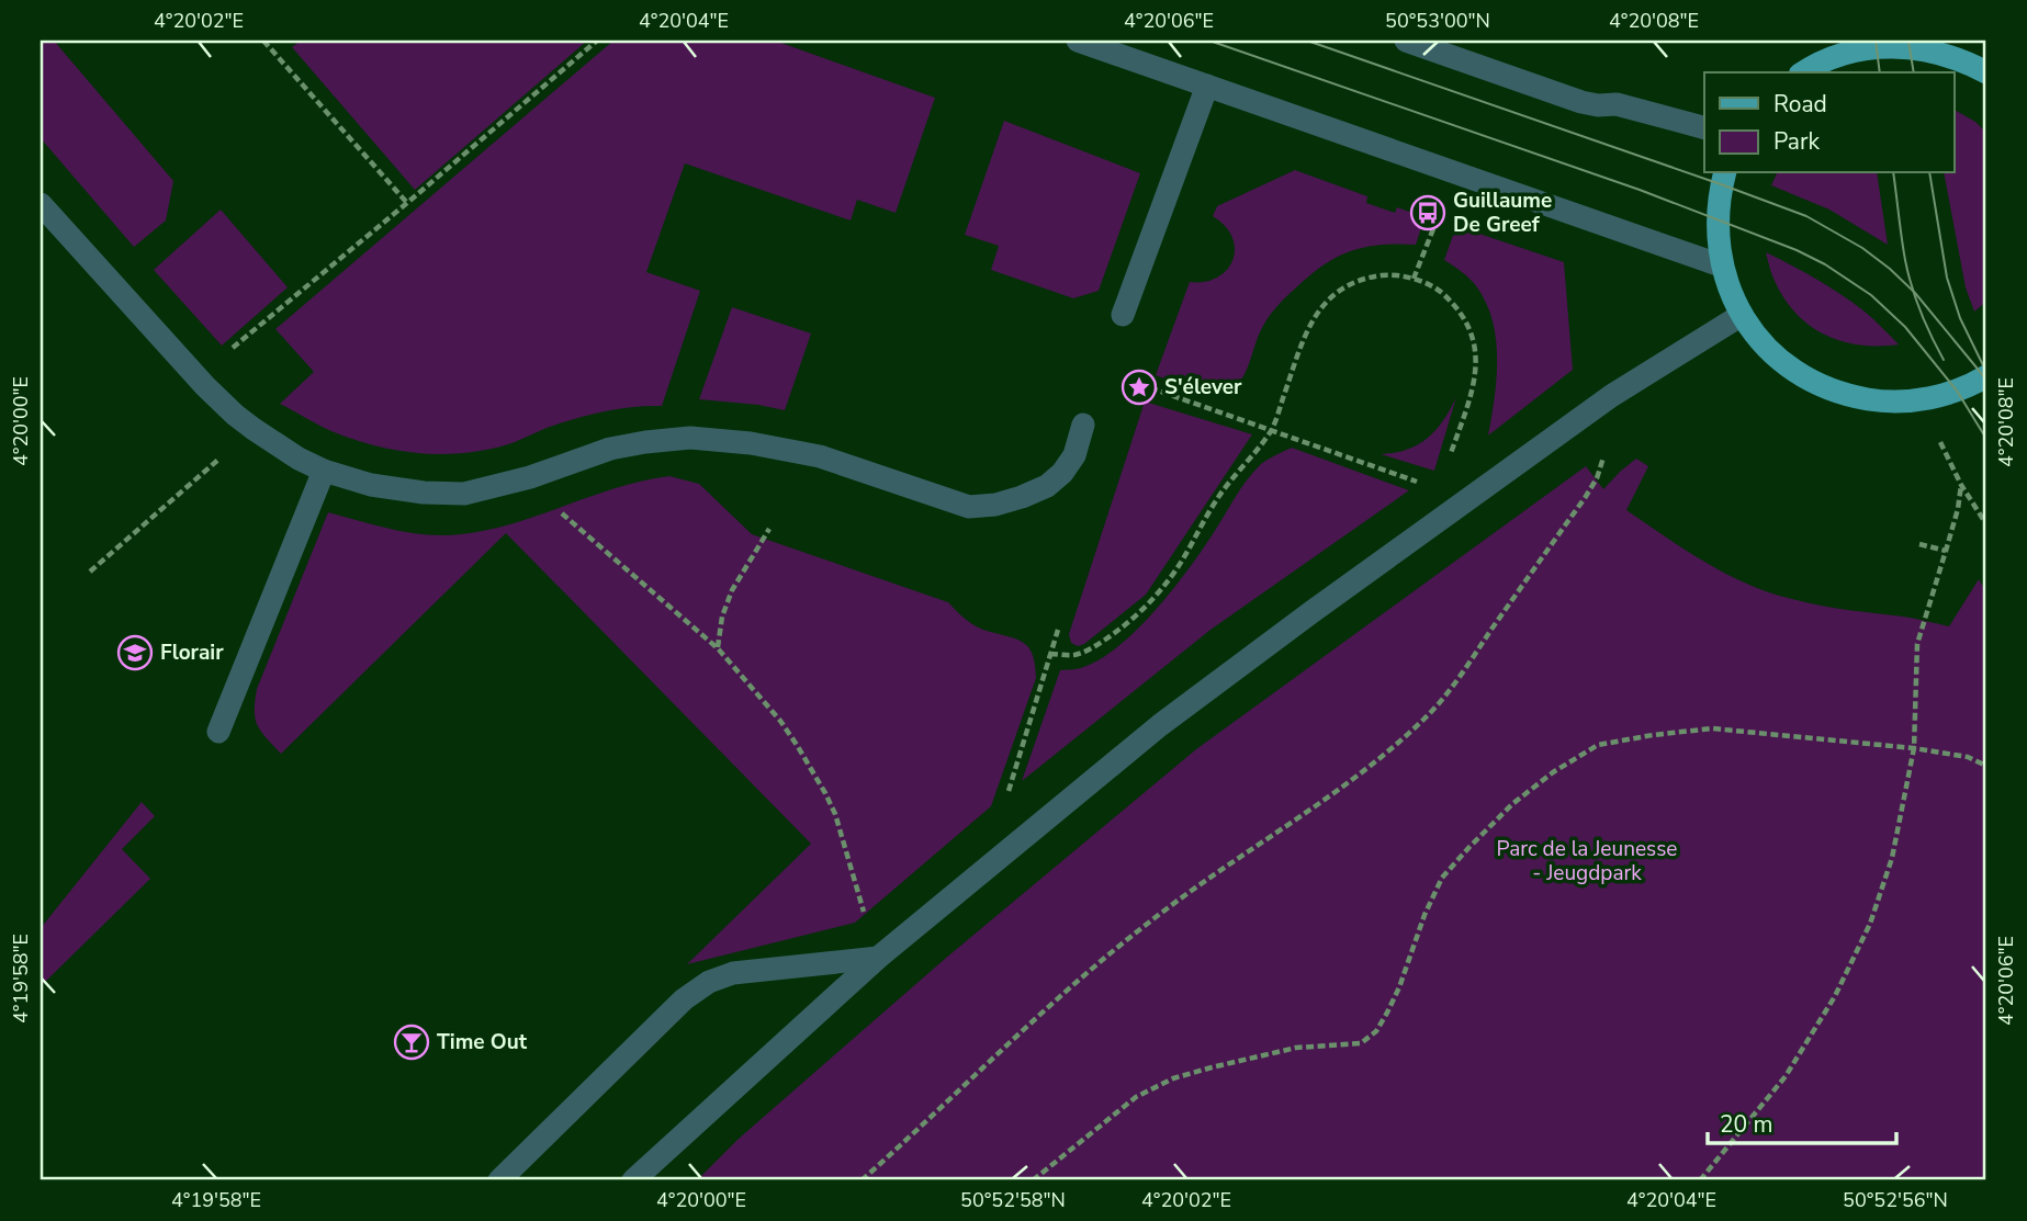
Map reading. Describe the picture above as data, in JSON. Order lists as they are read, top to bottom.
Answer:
{
  "parks": ["Parc de la Jeunesse - Jeugdpark"],
  "places": {
    "bus stop": ["Guillaume De Greef"],
    "place": ["S'élever"],
    "school or university": ["Florair"],
    "bar": ["Time Out"]
  },
  "legend": ["Road", "Park"],
  "scale_bar": "20 m",
  "coordinates": [
    "4°20'02\"E",
    "4°20'04\"E",
    "4°20'06\"E",
    "50°53'00\"N",
    "4°20'08\"E",
    "4°20'00\"E",
    "4°19'58\"E",
    "50°52'58\"N",
    "50°52'56\"N"
  ]
}
